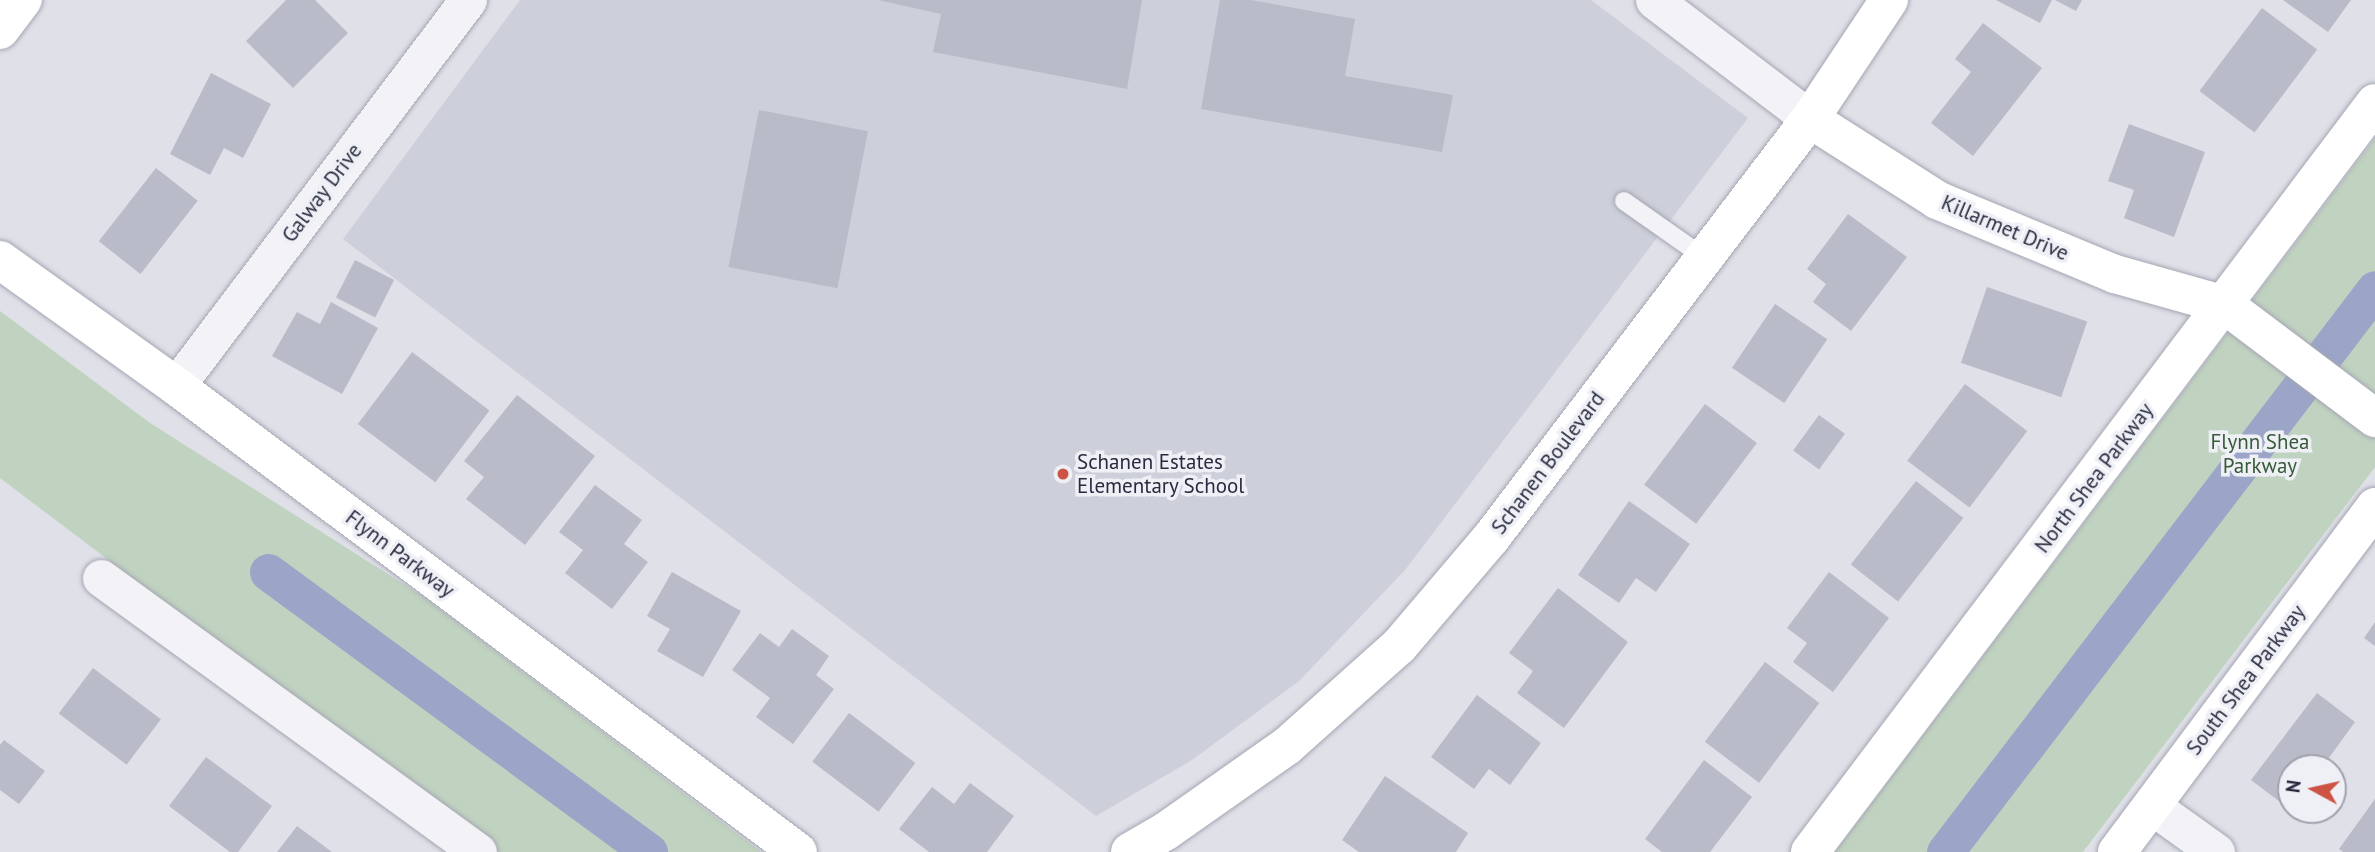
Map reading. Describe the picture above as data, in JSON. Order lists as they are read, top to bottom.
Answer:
{
  "streets": {
    "street": [
      "Galway Drive",
      "Killarmet Drive",
      "Schanen Boulevard",
      "North Shea Parkway",
      "Flynn Parkway",
      "South Shea Parkway"
    ]
  },
  "crossings": [
    ["Galway Drive", "Flynn Parkway"],
    ["Killarmet Drive", "Schanen Boulevard"],
    ["Killarmet Drive", "North Shea Parkway"]
  ],
  "parks": ["Flynn Shea Parkway"],
  "places": ["Schanen Estates Elementary School"],
  "north": "left"
}
